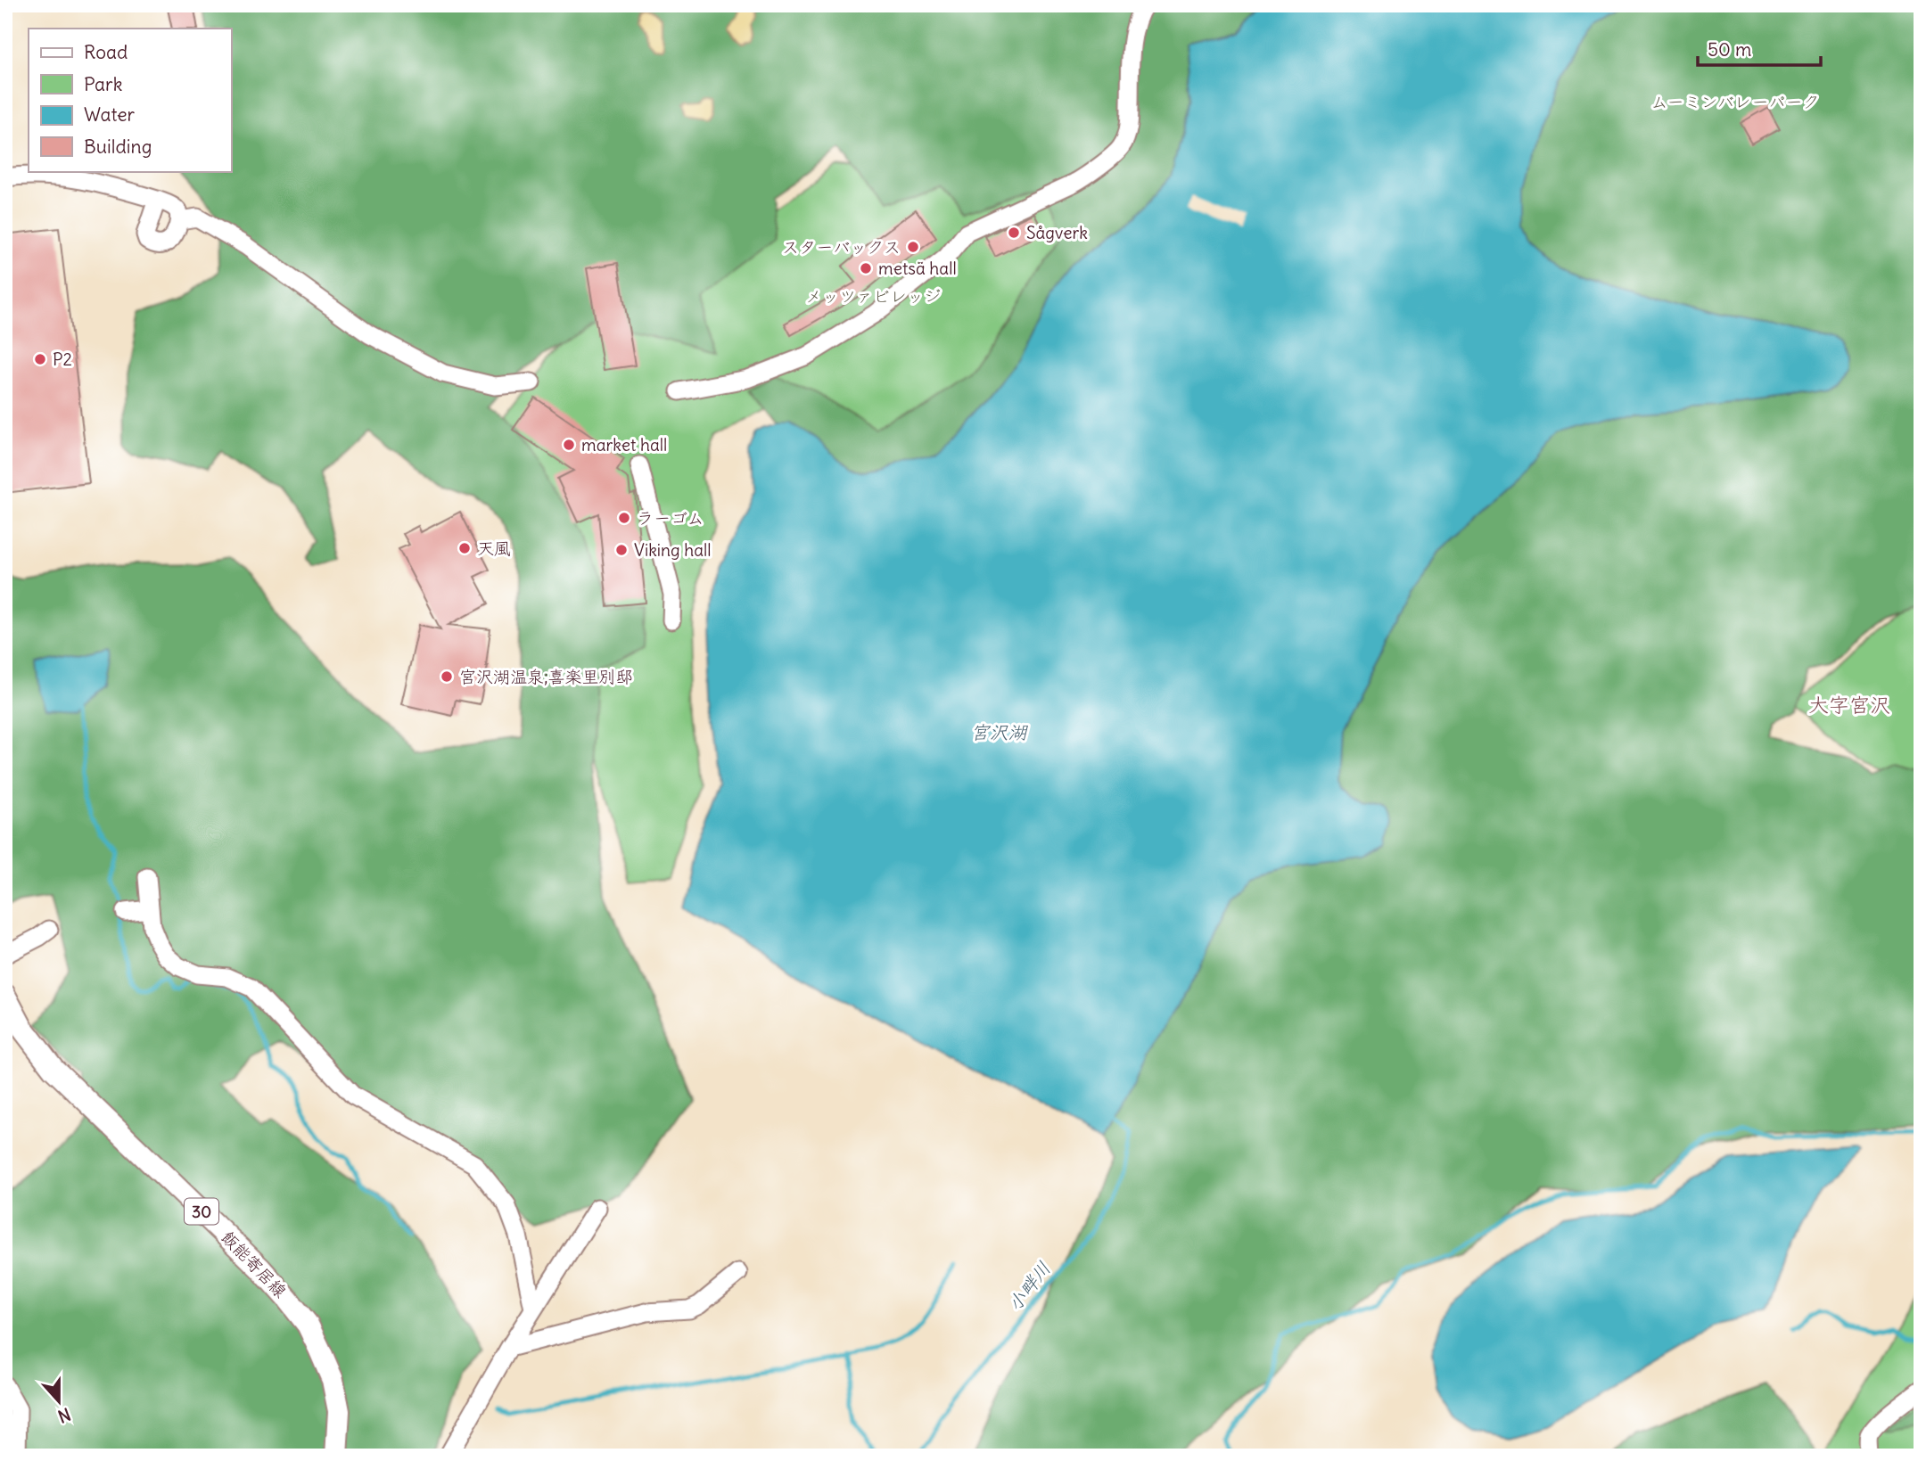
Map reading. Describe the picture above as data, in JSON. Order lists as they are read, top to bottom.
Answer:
{
  "streets": {
    "main road": ["30", "飯能寄居線"]
  },
  "districts": ["大字宮沢"],
  "water": ["宮沢湖", "小畔川"],
  "parks": ["ムーミンバレーパーク", "メッツァビレッジ"],
  "places": [
    "Sågverk",
    "スターバックス",
    "metsä hall",
    "P2",
    "market hall",
    "ラーゴム",
    "天風",
    "Viking hall",
    "宮沢湖温泉;喜楽里別邸"
  ],
  "legend": [
    "Road",
    "Park",
    "Water",
    "Building"
  ],
  "scale_bar": "50 m",
  "north": "bottom"
}
